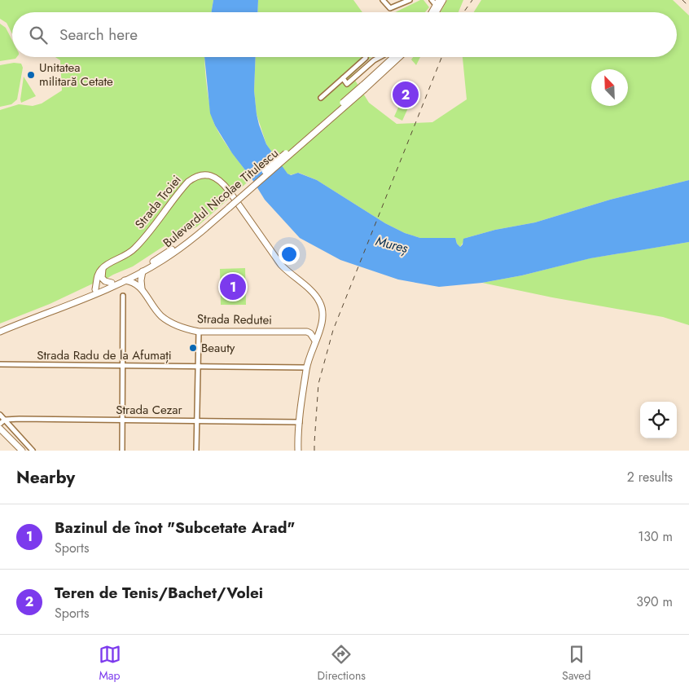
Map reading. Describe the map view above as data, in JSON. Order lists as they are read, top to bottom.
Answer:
{
  "streets": {
    "main road": ["Bulevardul Nicolae Titulescu", "Strada Troiei", "Strada Redutei"],
    "street": ["Strada Radu de la Afumați", "Strada Cezar"]
  },
  "crossings": [
    ["Strada Troiei", "Strada Redutei"],
    ["Strada Troiei", "Strada Radu de la Afumați"],
    ["Strada Troiei", "Strada Cezar"]
  ],
  "water": ["Mureș"],
  "places": ["Unitatea militară Cetate", "Beauty"],
  "north": "top left",
  "page": {
    "search": "Search here",
    "pins": ["2", "1"],
    "heading": ["Nearby", "2 results"],
    "list": [
      {
        "mark": "1",
        "name": "Bazinul de înot \"Subcetate Arad\"",
        "note": "Sports",
        "value": "130 m"
      },
      {
        "mark": "2",
        "name": "Teren de Tenis/Bachet/Volei",
        "note": "Sports",
        "value": "390 m"
      }
    ],
    "nav": ["Map", "Directions", "Saved"]
  }
}
